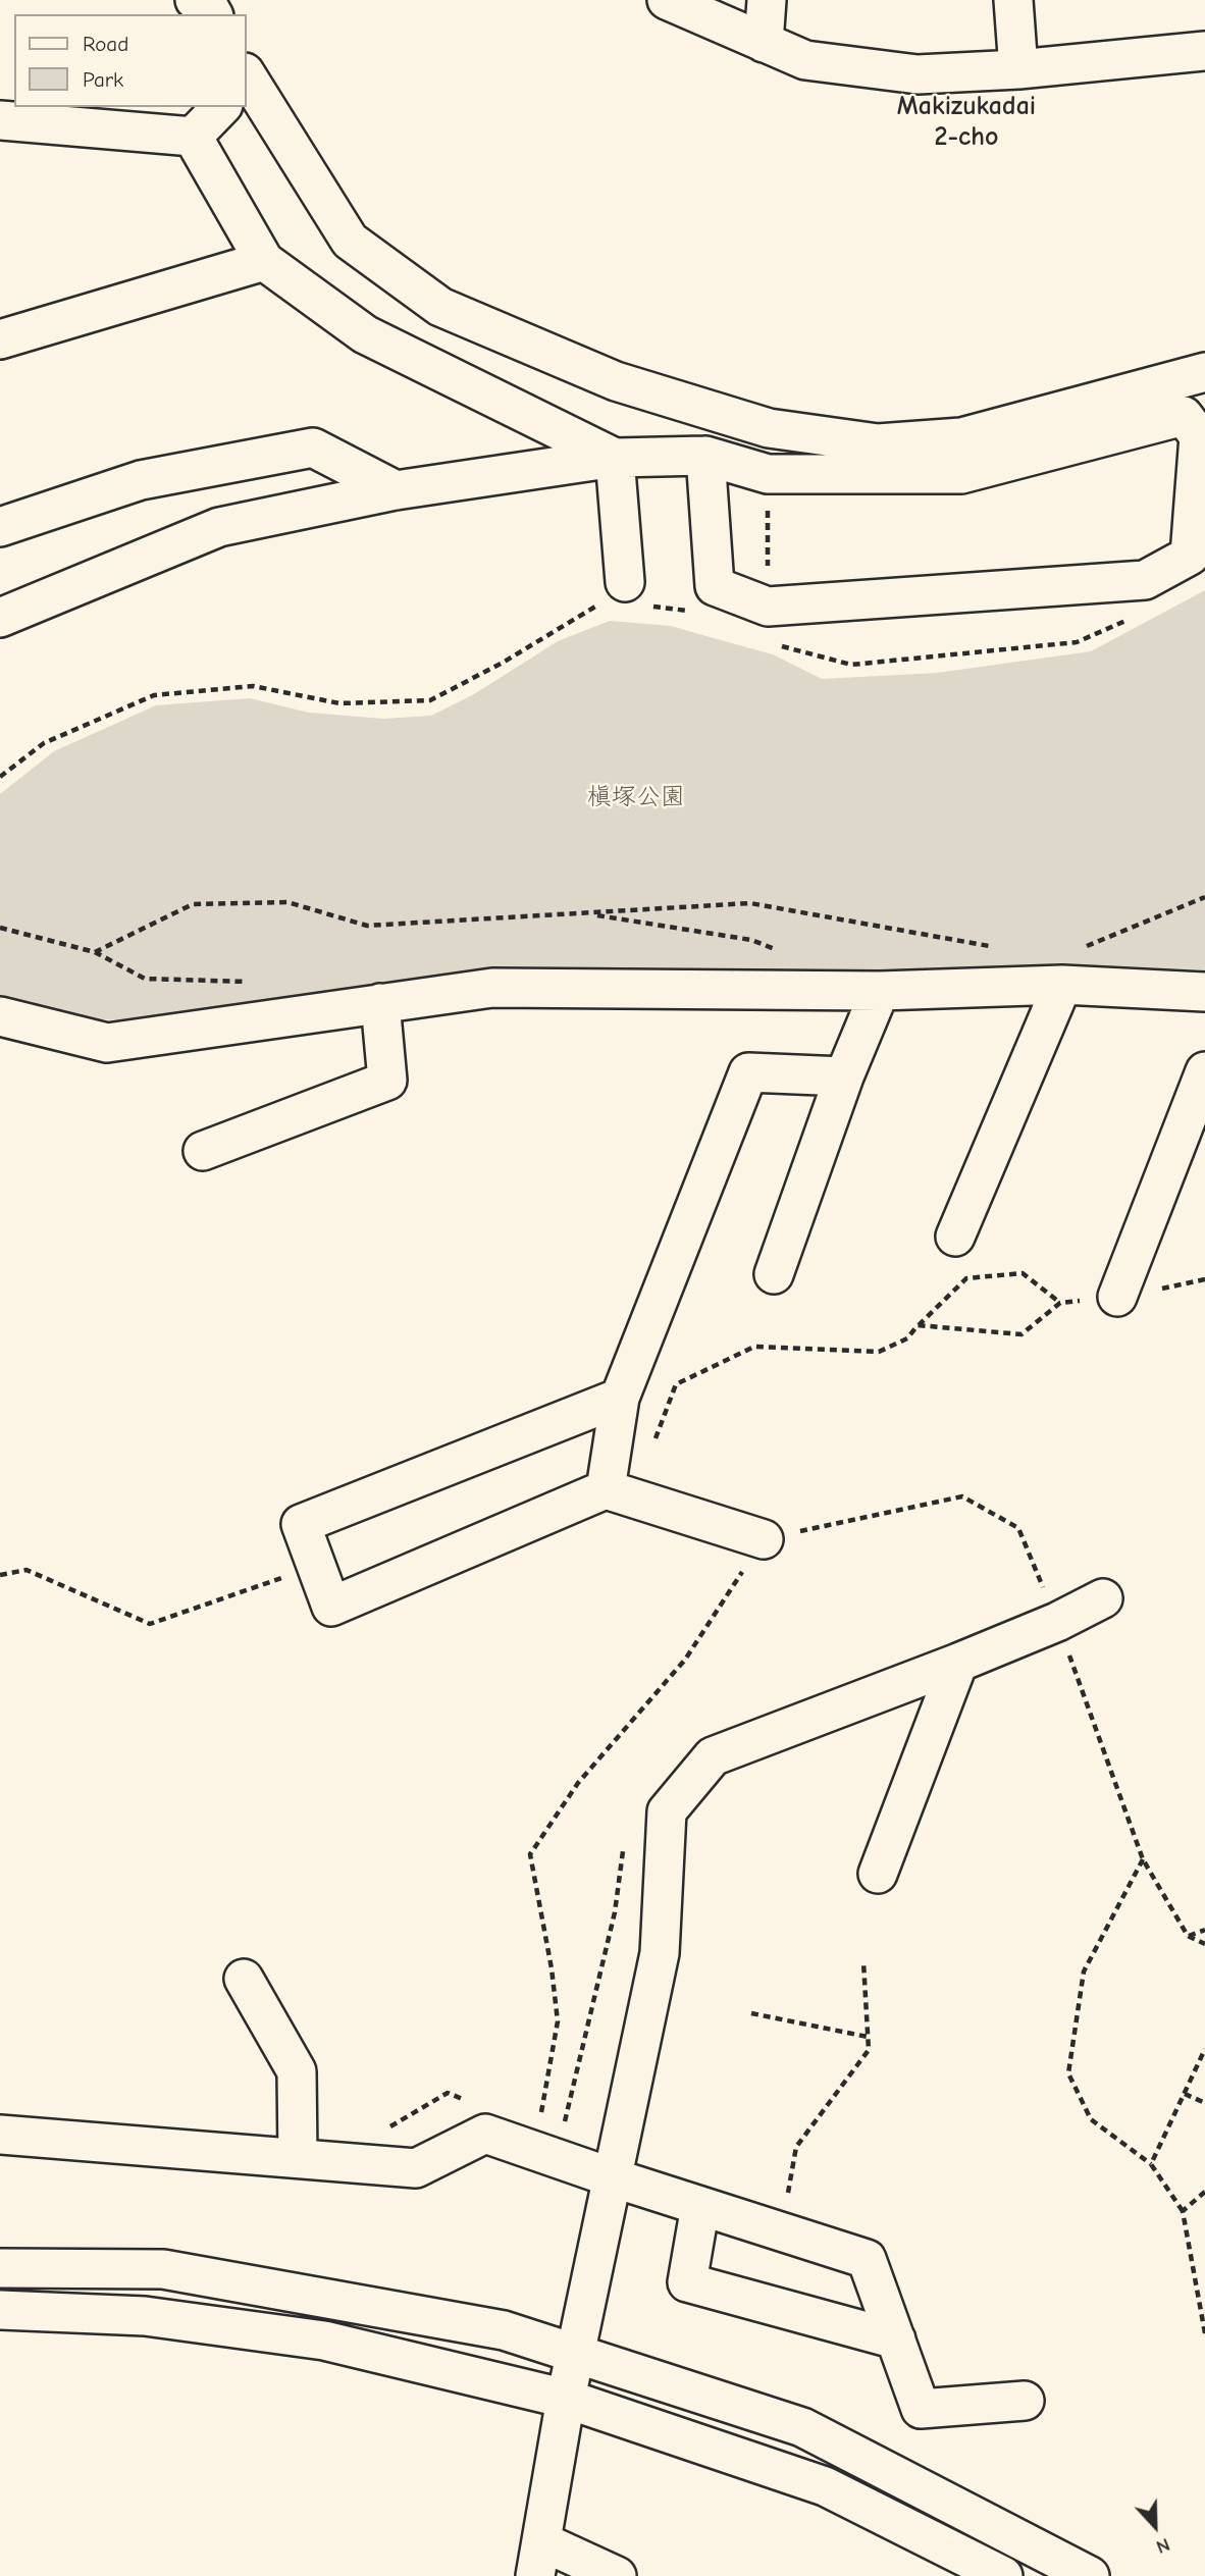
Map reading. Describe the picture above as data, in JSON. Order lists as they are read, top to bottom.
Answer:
{
  "districts": ["Makizukadai 2-cho"],
  "parks": ["槇塚公園"],
  "legend": ["Road", "Park"],
  "north": "bottom"
}
